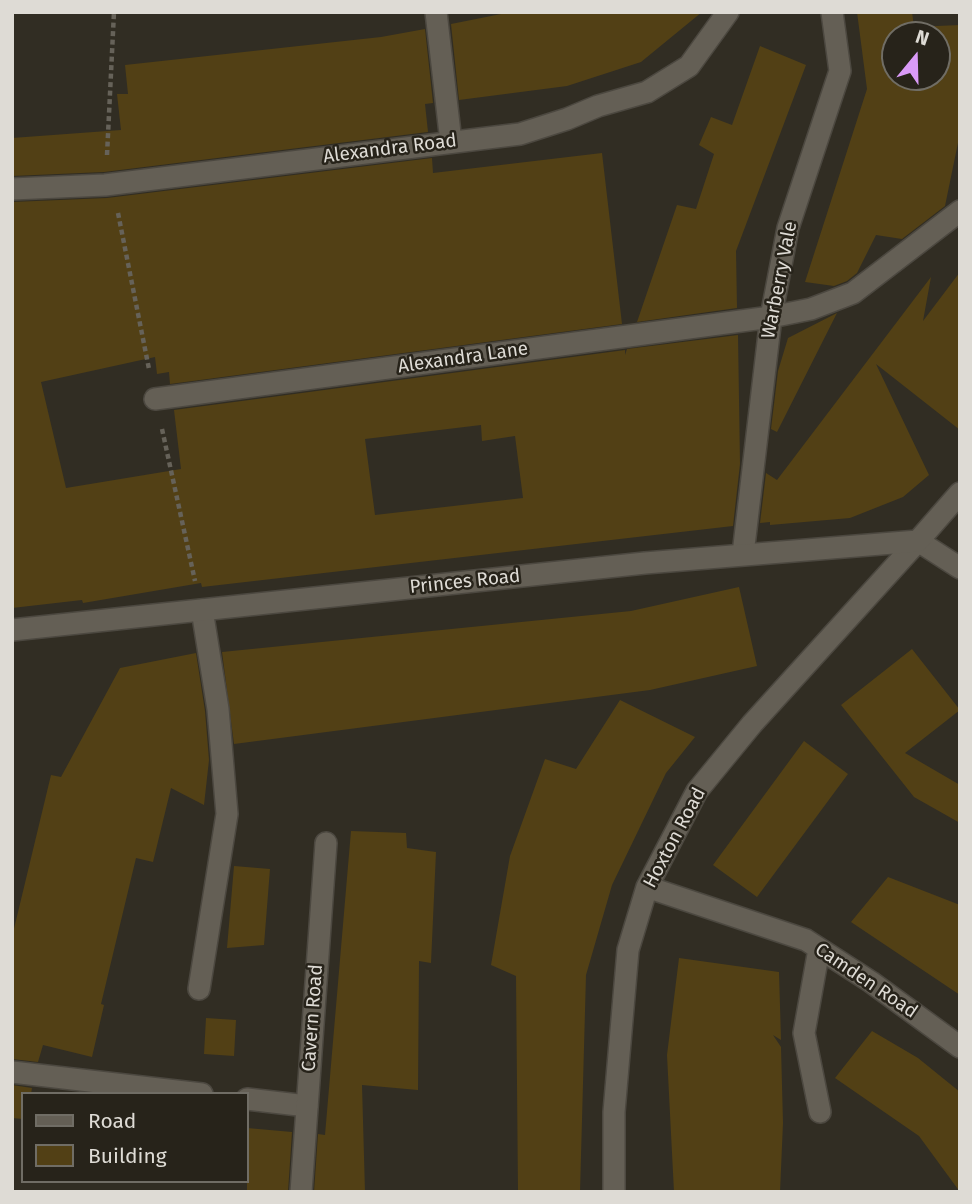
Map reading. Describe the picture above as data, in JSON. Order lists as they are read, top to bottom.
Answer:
{
  "streets": {
    "street": [
      "Alexandra Road",
      "Warberry Vale",
      "Alexandra Lane",
      "Princes Road",
      "Hoxton Road",
      "Camden Road",
      "Cavern Road"
    ]
  },
  "crossings": [
    ["Warberry Vale", "Alexandra Lane"],
    ["Warberry Vale", "Princes Road"],
    ["Princes Road", "Hoxton Road"],
    ["Hoxton Road", "Camden Road"]
  ],
  "legend": ["Road", "Building"],
  "north": "top"
}
